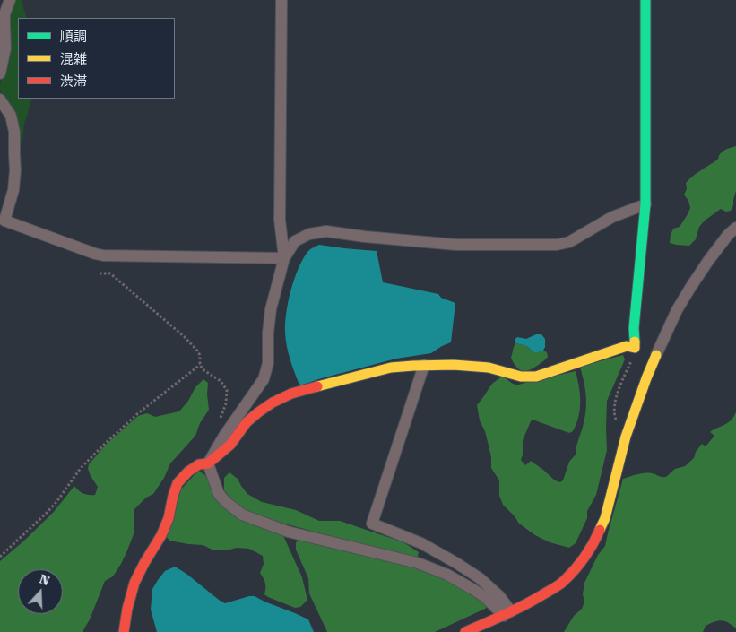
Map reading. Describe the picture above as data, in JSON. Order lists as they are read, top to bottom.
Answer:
{
  "legend": ["順調", "混雑", "渋滞"],
  "north": "top"
}
